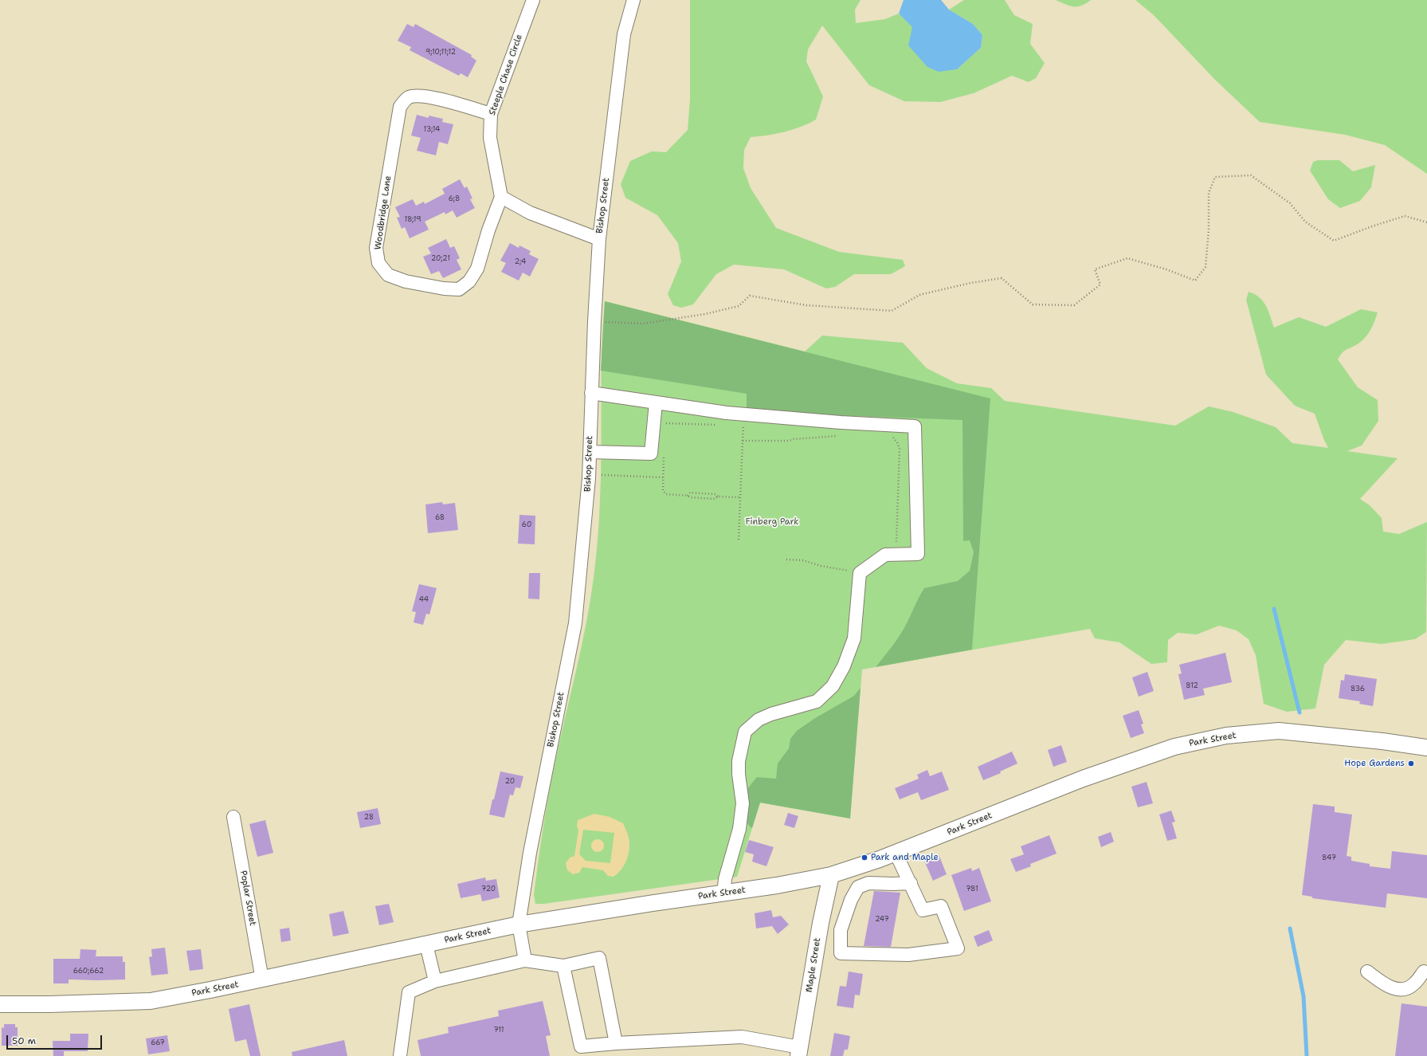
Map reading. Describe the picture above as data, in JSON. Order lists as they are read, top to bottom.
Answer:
{
  "streets": {
    "main road": ["Park Street", "Maple Street"],
    "street": [
      "Steeple Chase Circle",
      "Bishop Street",
      "Woodbridge Lane",
      "Poplar Street"
    ]
  },
  "crossings": [
    ["Steeple Chase Circle", "Woodbridge Lane"],
    ["Bishop Street", "Park Street"],
    ["Park Street", "Poplar Street"],
    ["Park Street", "Maple Street"]
  ],
  "parks": ["Finberg Park"],
  "places": ["Hope Gardens", "Park and Maple"],
  "house_numbers": [
    "9;10;11;12",
    "13;14",
    "6;8",
    "18;19",
    "20;21",
    "2;4",
    "68",
    "60",
    "44",
    "812",
    "836",
    "20",
    "28",
    "847",
    "720",
    "781",
    "247",
    "660;662",
    "711",
    "667"
  ],
  "scale_bar": "50 m"
}
